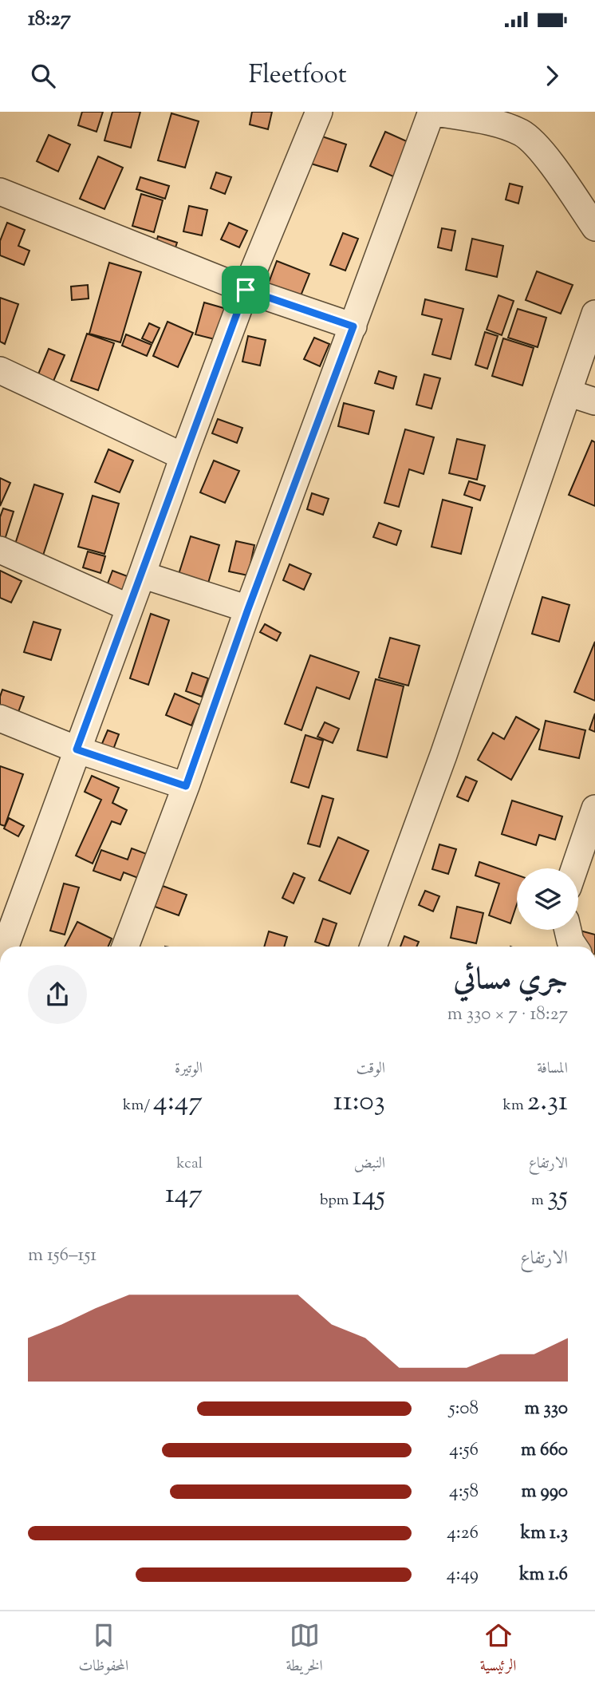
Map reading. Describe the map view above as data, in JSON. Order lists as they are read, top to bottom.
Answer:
{
  "page": {
    "status": "18:27",
    "header": "Fleetfoot",
    "heading": ["جري مسائي", "18:27 · 7 × 330 m"],
    "stats": [
      ["المسافة", "2.31 km"],
      ["الوقت", "11:03"],
      ["الوتيرة", "4:47 /km"],
      ["الارتفاع", "35 m"],
      ["النبض", "145 bpm"],
      ["kcal", "147"]
    ],
    "chart": ["الارتفاع", "151–156 m"],
    "list": [
      {
        "name": "330 m",
        "note": "5:08"
      },
      {
        "name": "660 m",
        "note": "4:56"
      },
      {
        "name": "990 m",
        "note": "4:58"
      },
      {
        "name": "1.3 km",
        "note": "4:26"
      },
      {
        "name": "1.6 km",
        "note": "4:49"
      }
    ],
    "tabs": ["الرئيسية", "الخريطة", "المحفوظات"]
  }
}
